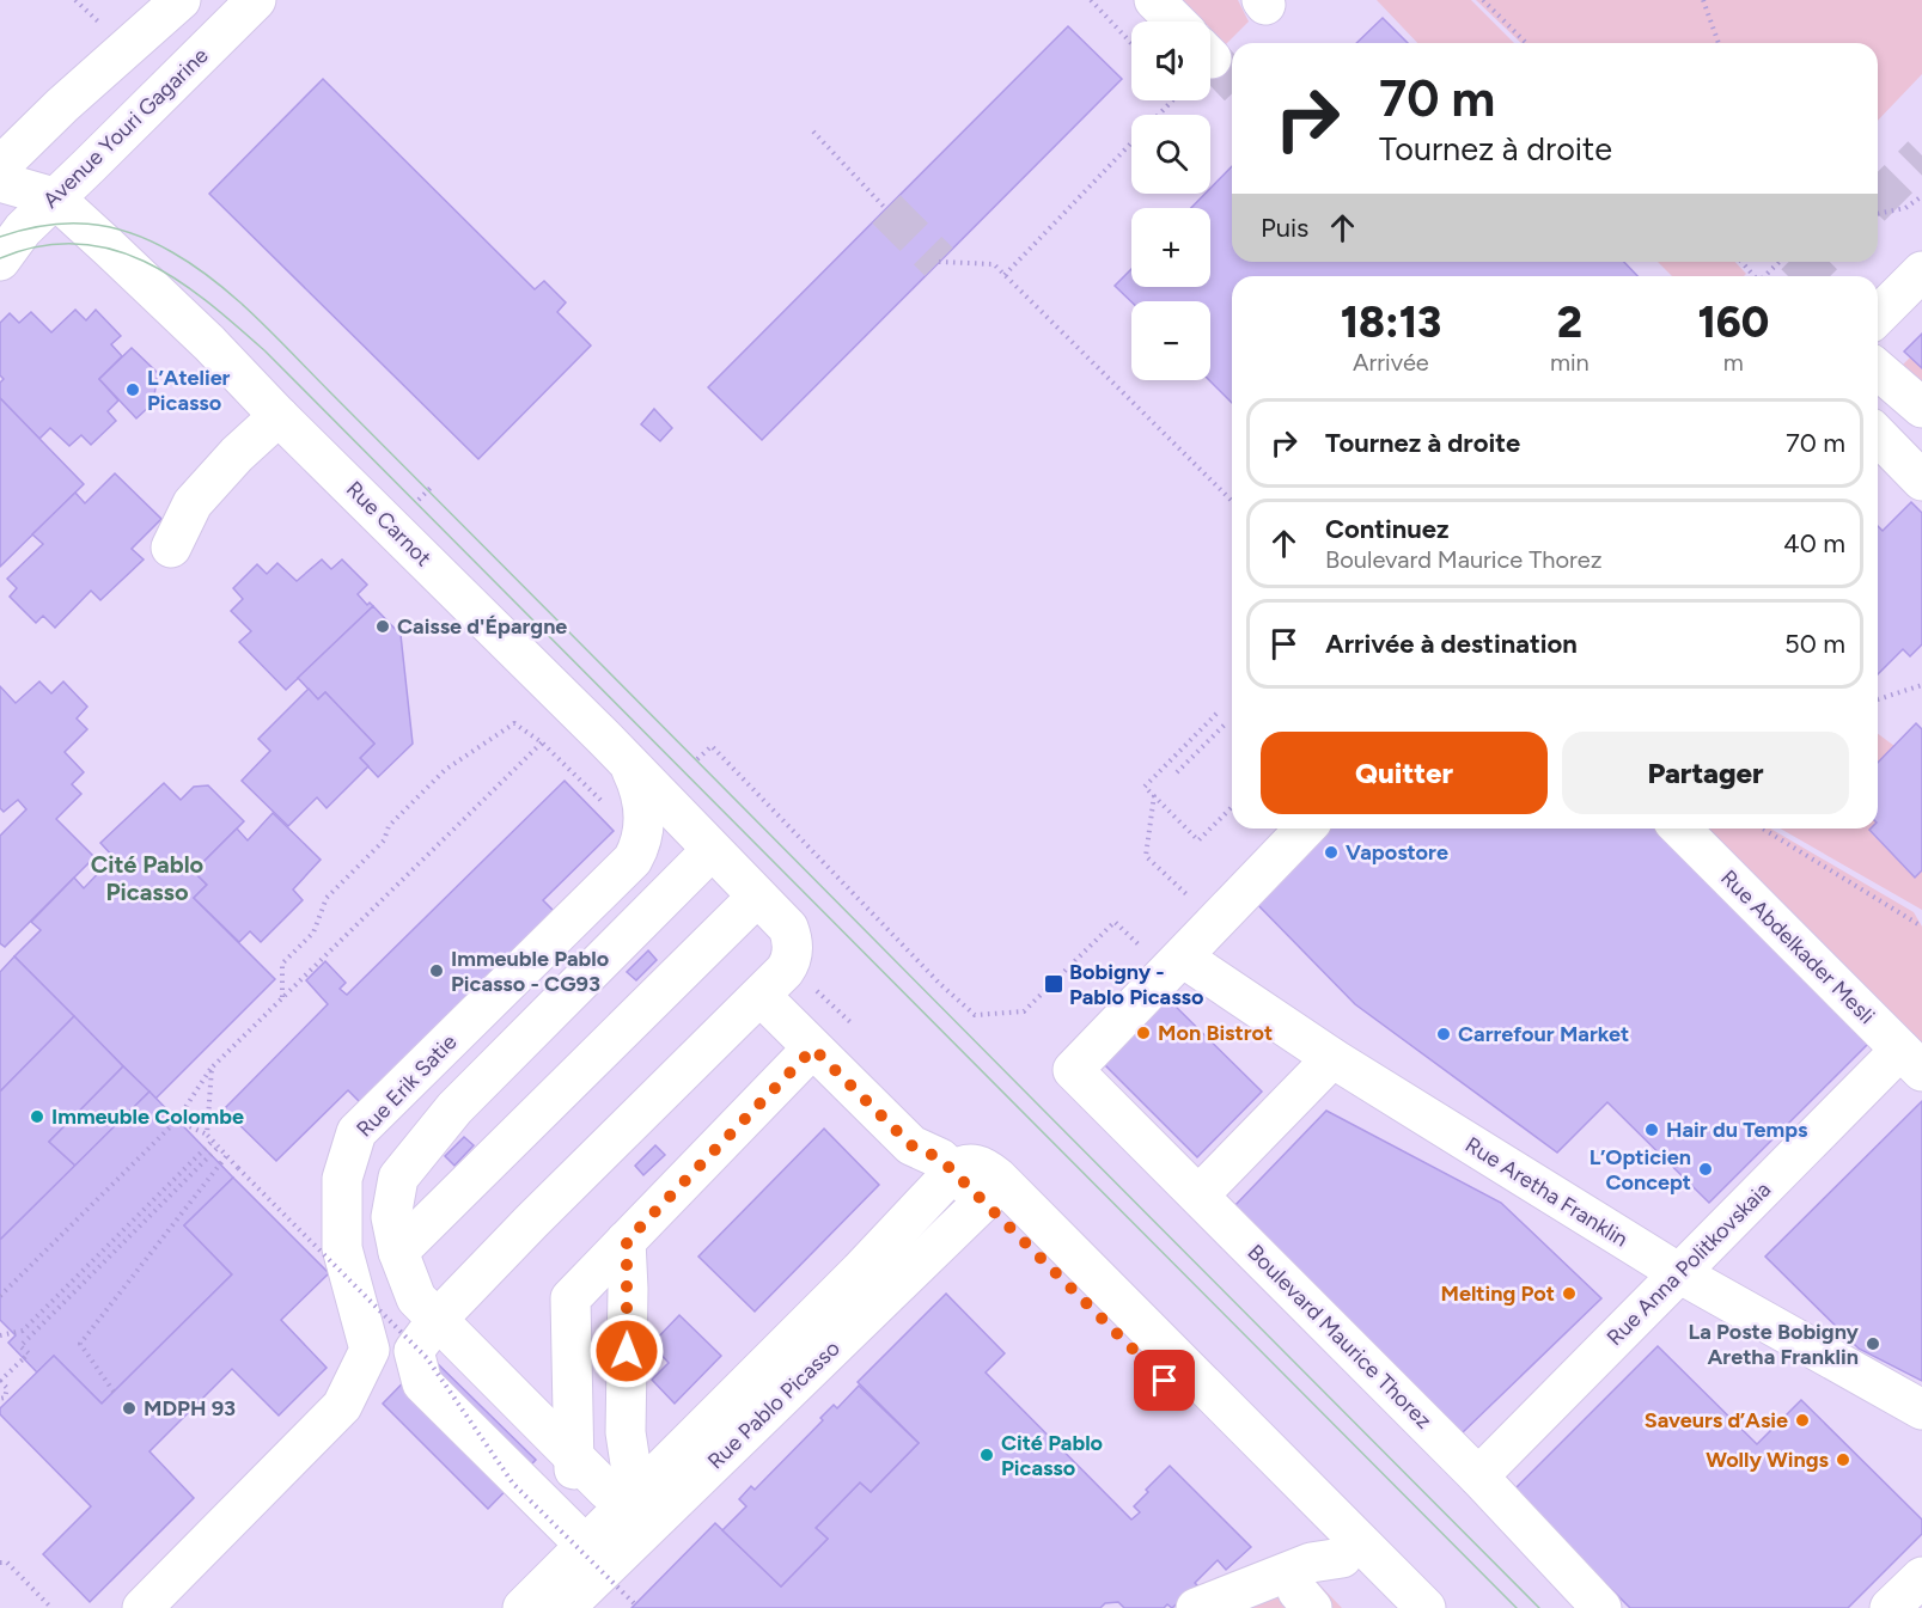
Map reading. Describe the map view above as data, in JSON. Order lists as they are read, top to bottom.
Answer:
{
  "streets": {
    "street": [
      "Avenue Youri Gagarine",
      "Rue Carnot",
      "Rue Abdelkader Mesli",
      "Rue Erik Satie",
      "Rue Aretha Franklin",
      "Rue Anna Politkovskaia",
      "Boulevard Maurice Thorez",
      "Rue Pablo Picasso"
    ]
  },
  "crossings": [
    ["Avenue Youri Gagarine", "Rue Carnot"],
    ["Rue Carnot", "Rue Erik Satie"],
    ["Rue Abdelkader Mesli", "Rue Anna Politkovskaia"],
    ["Rue Aretha Franklin", "Rue Anna Politkovskaia"],
    ["Rue Aretha Franklin", "Boulevard Maurice Thorez"],
    ["Rue Anna Politkovskaia", "Boulevard Maurice Thorez"]
  ],
  "districts": ["Cité Pablo Picasso"],
  "places": {
    "other": [
      "L’Atelier Picasso",
      "Caisse d'Épargne",
      "Vapostore",
      "Immeuble Pablo Picasso - CG93",
      "Mon Bistrot",
      "Carrefour Market",
      "Immeuble Colombe",
      "Hair du Temps",
      "L’Opticien Concept",
      "Melting Pot",
      "La Poste Bobigny Aretha Franklin",
      "MDPH 93",
      "Saveurs d’Asie",
      "Cité Pablo Picasso",
      "Wolly Wings"
    ],
    "transit": ["Bobigny - Pablo Picasso"]
  },
  "page": {
    "map_buttons": ["+", "−"],
    "turn": ["70 m", "Tournez à droite"],
    "then": "Puis",
    "eta": [
      "18:13",
      "Arrivée",
      "2",
      "min",
      "160",
      "m"
    ],
    "list": [
      {
        "name": "Tournez à droite",
        "value": "70 m"
      },
      {
        "name": "Continuez",
        "note": "Boulevard Maurice Thorez",
        "value": "40 m"
      },
      {
        "name": "Arrivée à destination",
        "value": "50 m"
      }
    ],
    "buttons": ["Quitter", "Partager"]
  }
}
